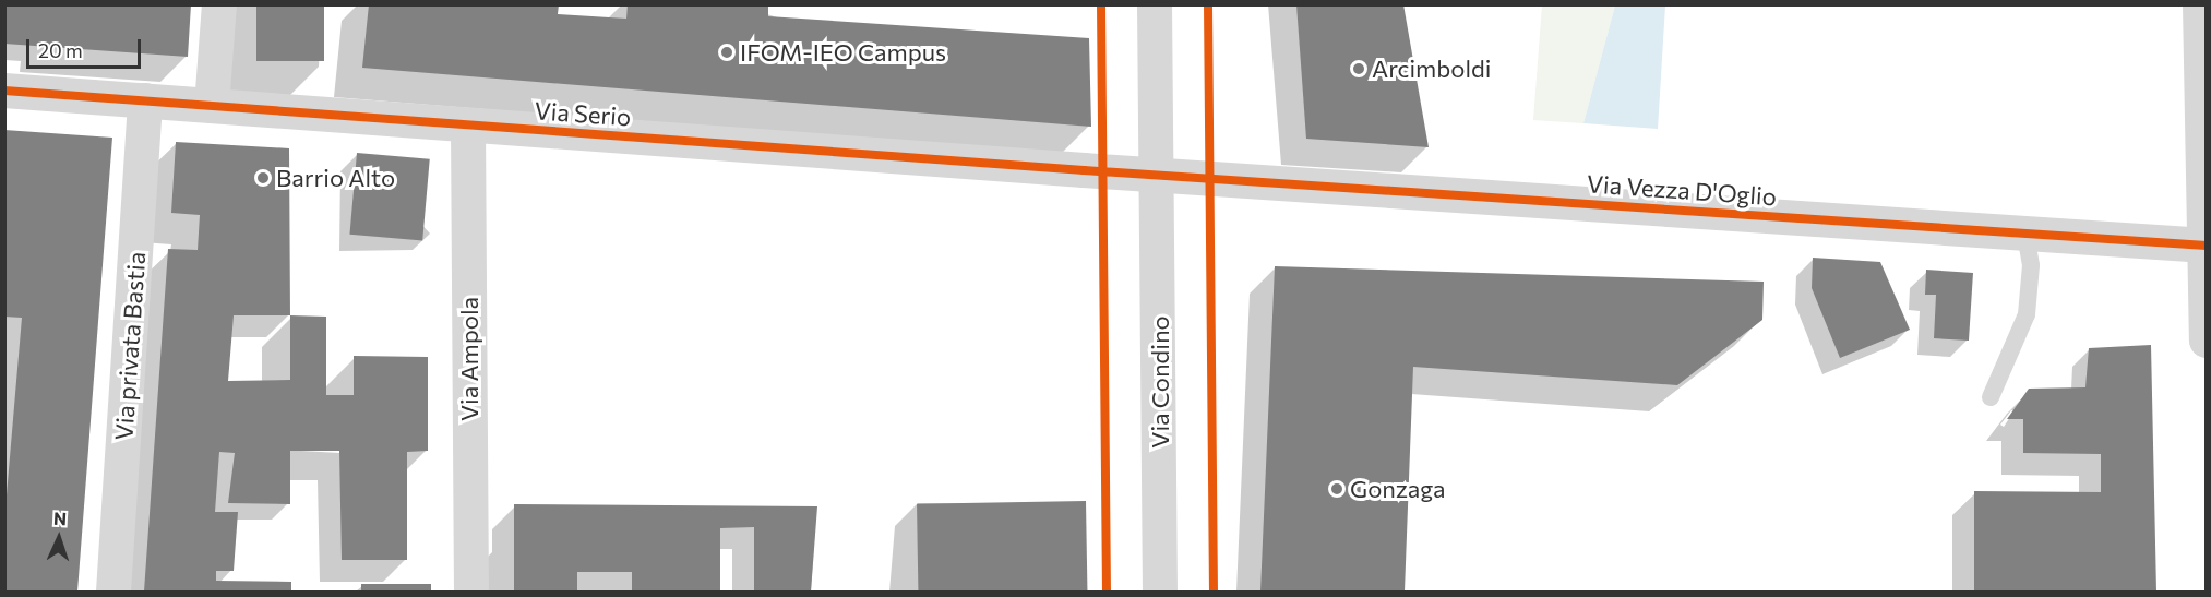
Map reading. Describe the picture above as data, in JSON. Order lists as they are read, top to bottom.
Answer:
{
  "streets": {
    "street": [
      "Via Serio",
      "Via Vezza D'Oglio",
      "Via privata Bastia",
      "Via Ampola",
      "Via Condino"
    ]
  },
  "crossings": [
    ["Via Serio", "Via Vezza D'Oglio"],
    ["Via Serio", "Via privata Bastia"],
    ["Via Serio", "Via Ampola"],
    ["Via Serio", "Via Condino"],
    ["Via Vezza D'Oglio", "Via Condino"]
  ],
  "places": [
    "IFOM-IEO Campus",
    "Arcimboldi",
    "Barrio Alto",
    "Gonzaga"
  ],
  "scale_bar": "20 m",
  "north": "top"
}
